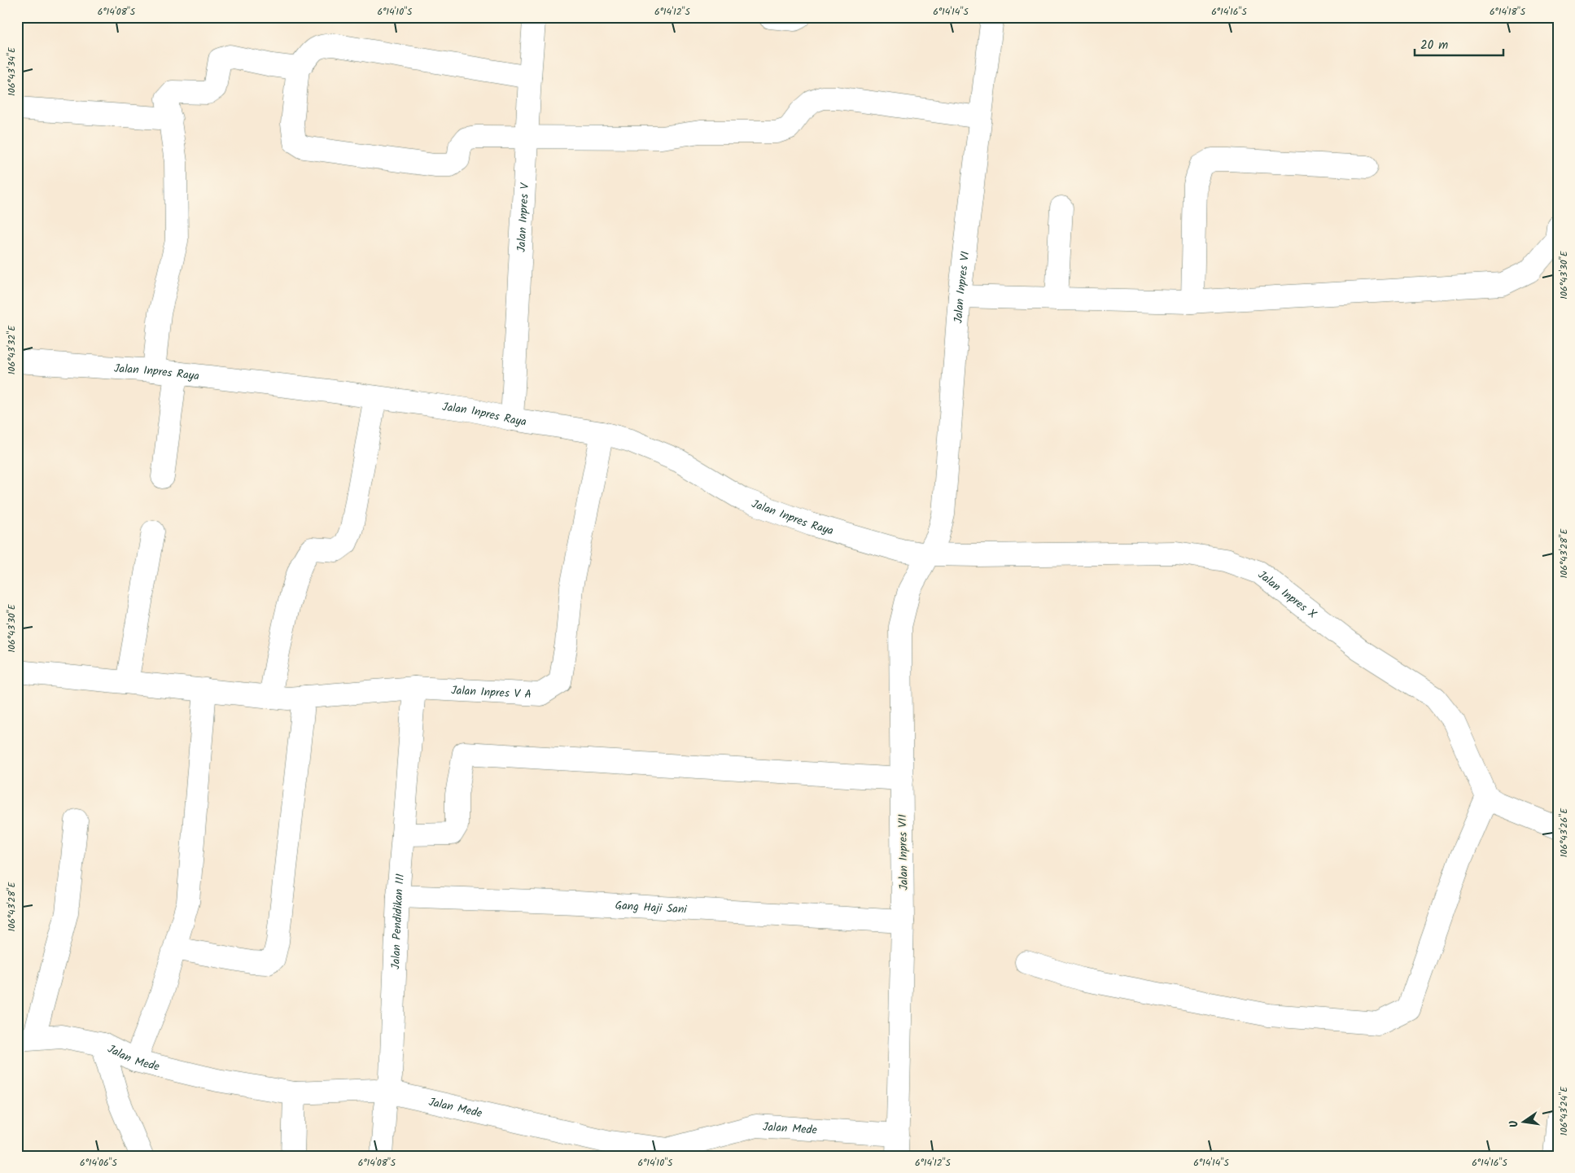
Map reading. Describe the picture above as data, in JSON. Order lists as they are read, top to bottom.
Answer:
{
  "streets": {
    "street": [
      "Jalan Inpres V",
      "Jalan Inpres VI",
      "Jalan Inpres Raya",
      "Jalan Inpres X",
      "Jalan Inpres V A",
      "Jalan Inpres VII",
      "Gang Haji Sani",
      "Jalan Pendidikan III",
      "Jalan Mede"
    ]
  },
  "crossings": [
    ["Jalan Inpres V", "Jalan Inpres Raya"],
    ["Jalan Inpres VI", "Jalan Inpres Raya"],
    ["Jalan Inpres VI", "Jalan Inpres X"],
    ["Jalan Inpres VI", "Jalan Inpres VII"],
    ["Jalan Inpres Raya", "Jalan Inpres X"],
    ["Jalan Inpres Raya", "Jalan Inpres V A"],
    ["Jalan Inpres Raya", "Jalan Inpres VII"],
    ["Jalan Inpres X", "Jalan Inpres VII"],
    ["Jalan Inpres V A", "Jalan Pendidikan III"],
    ["Jalan Inpres VII", "Gang Haji Sani"],
    ["Jalan Inpres VII", "Jalan Mede"],
    ["Gang Haji Sani", "Jalan Pendidikan III"],
    ["Jalan Pendidikan III", "Jalan Mede"]
  ],
  "scale_bar": "20 m",
  "north": "left",
  "coordinates": [
    "6°14'08\"S",
    "6°14'10\"S",
    "6°14'12\"S",
    "6°14'14\"S",
    "6°14'16\"S",
    "6°14'18\"S",
    "106°43'34\"E",
    "106°43'30\"E",
    "106°43'32\"E",
    "106°43'28\"E",
    "106°43'26\"E",
    "106°43'24\"E",
    "6°14'06\"S"
  ]
}
